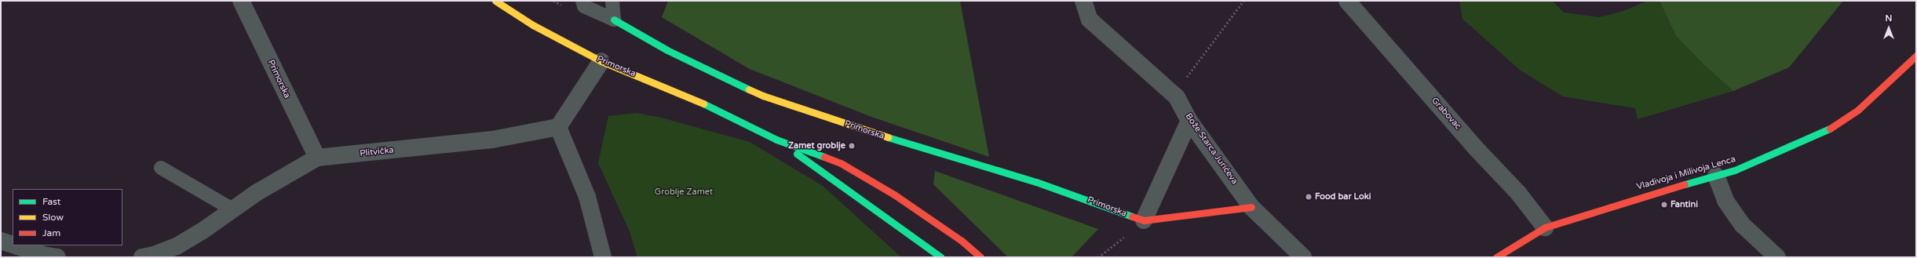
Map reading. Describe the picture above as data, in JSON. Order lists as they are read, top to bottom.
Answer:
{
  "streets": {
    "street": [
      "Primorska",
      "Grabovac",
      "Bože Starca Jurićeva",
      "Plitvička",
      "Vladivoja i Milivoja Lenca"
    ]
  },
  "crossings": [
    ["Primorska", "Bože Starca Jurićeva"],
    ["Primorska", "Plitvička"],
    ["Grabovac", "Vladivoja i Milivoja Lenca"]
  ],
  "parks": ["Groblje Zamet"],
  "places": ["Zamet groblje", "Food bar Loki", "Fantini"],
  "legend": ["Fast", "Slow", "Jam"],
  "north": "top"
}
